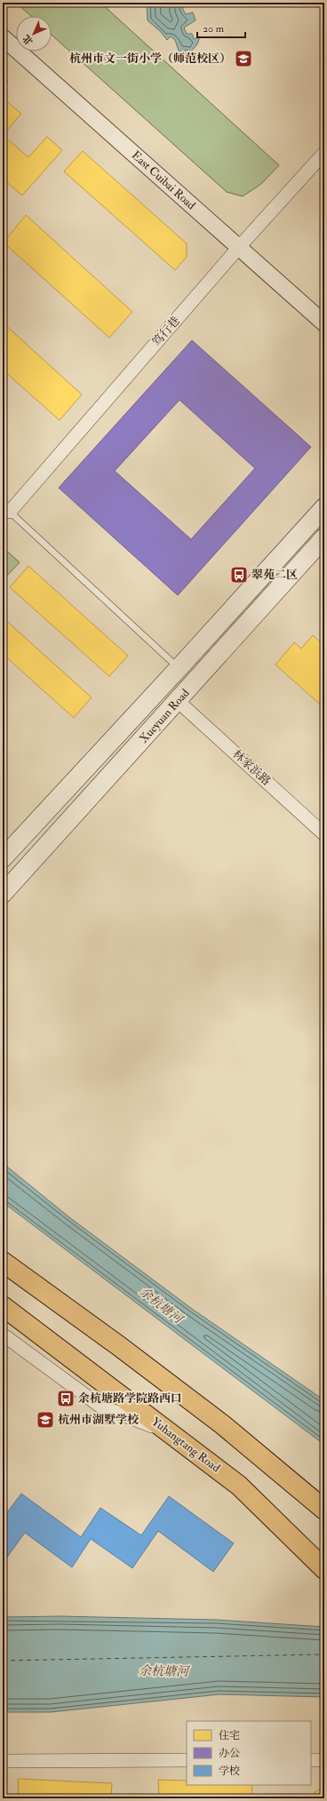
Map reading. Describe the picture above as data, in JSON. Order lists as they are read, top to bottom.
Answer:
{
  "streets": {
    "main road": ["Xueyuan Road", "Yuhangtang Road"],
    "street": ["East Cuibai Road", "笃行巷", "林家浜路"]
  },
  "crossings": [
    ["East Cuibai Road", "笃行巷"],
    ["Xueyuan Road", "林家浜路"]
  ],
  "water": ["余杭塘河"],
  "places": {
    "school or university": ["杭州市文一街小学（师范校区）", "杭州市湖墅学校"],
    "bus stop": ["翠苑二区", "余杭塘路学院路西口"]
  },
  "legend": ["住宅", "办公", "学校"],
  "scale_bar": "20 m",
  "north": "bottom left"
}
